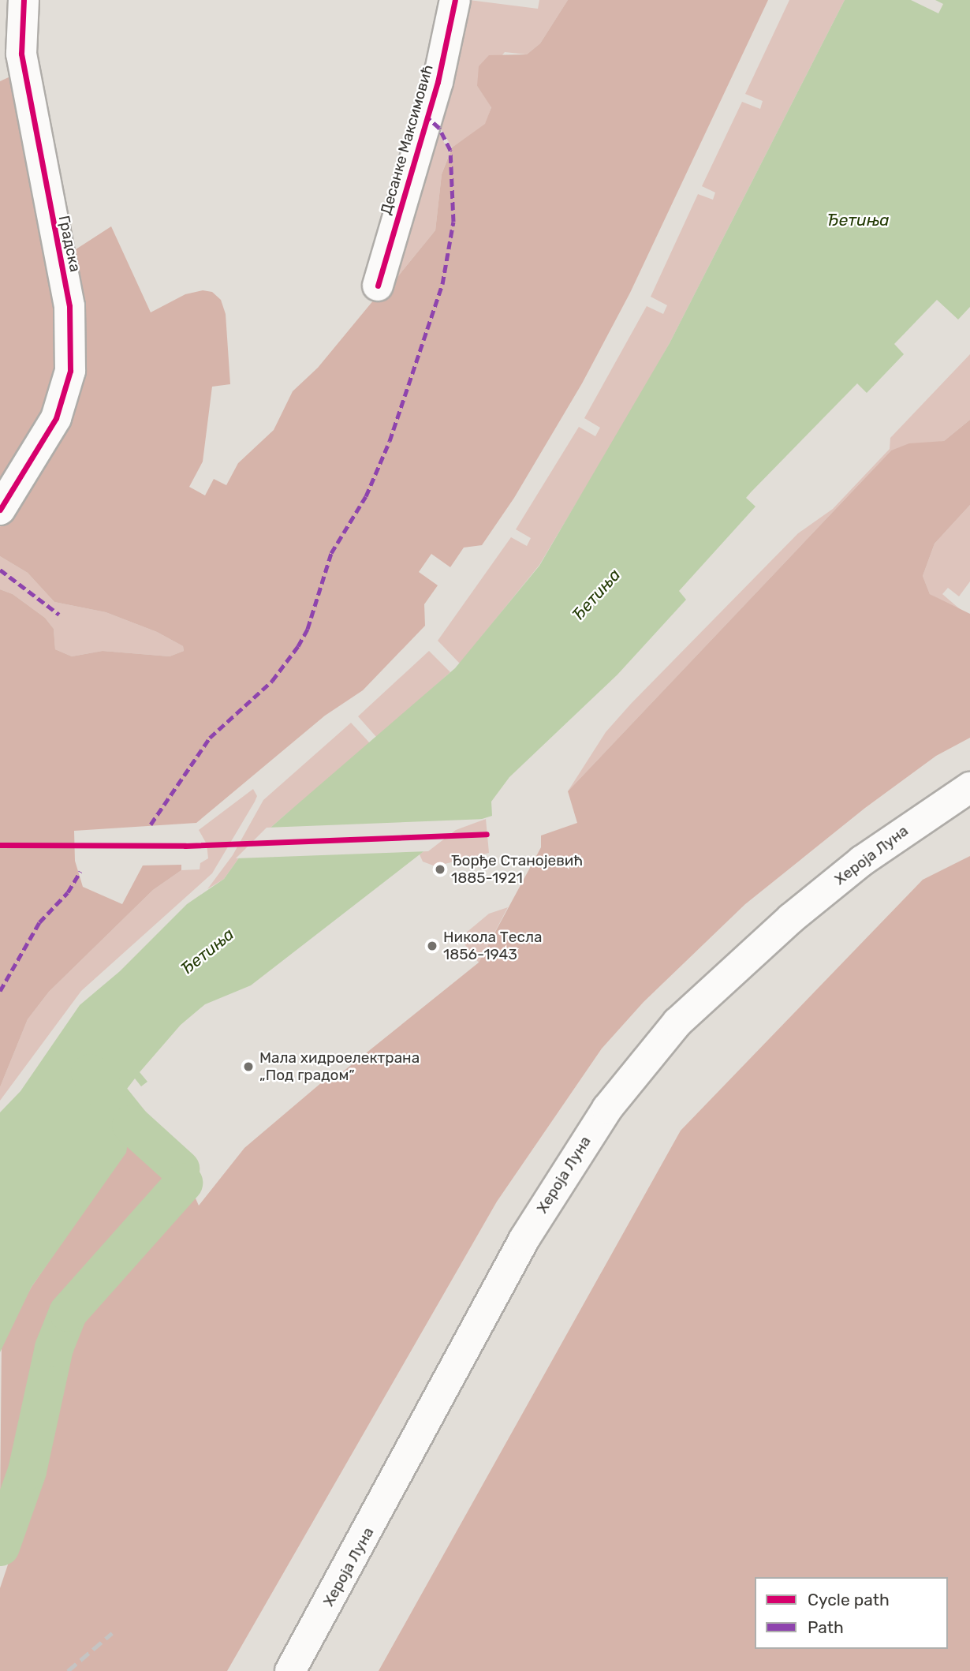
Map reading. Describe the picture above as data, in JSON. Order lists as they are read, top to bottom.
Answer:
{
  "streets": {
    "main road": ["Десанке Максимовић", "Градска", "Хероја Луна"]
  },
  "water": ["Ђетиња"],
  "places": ["Ђорђе Станојевић 1885-1921", "Никола Тесла 1856-1943", "Мала хидроелектрана „Под градом”"],
  "legend": ["Cycle path", "Path"]
}
